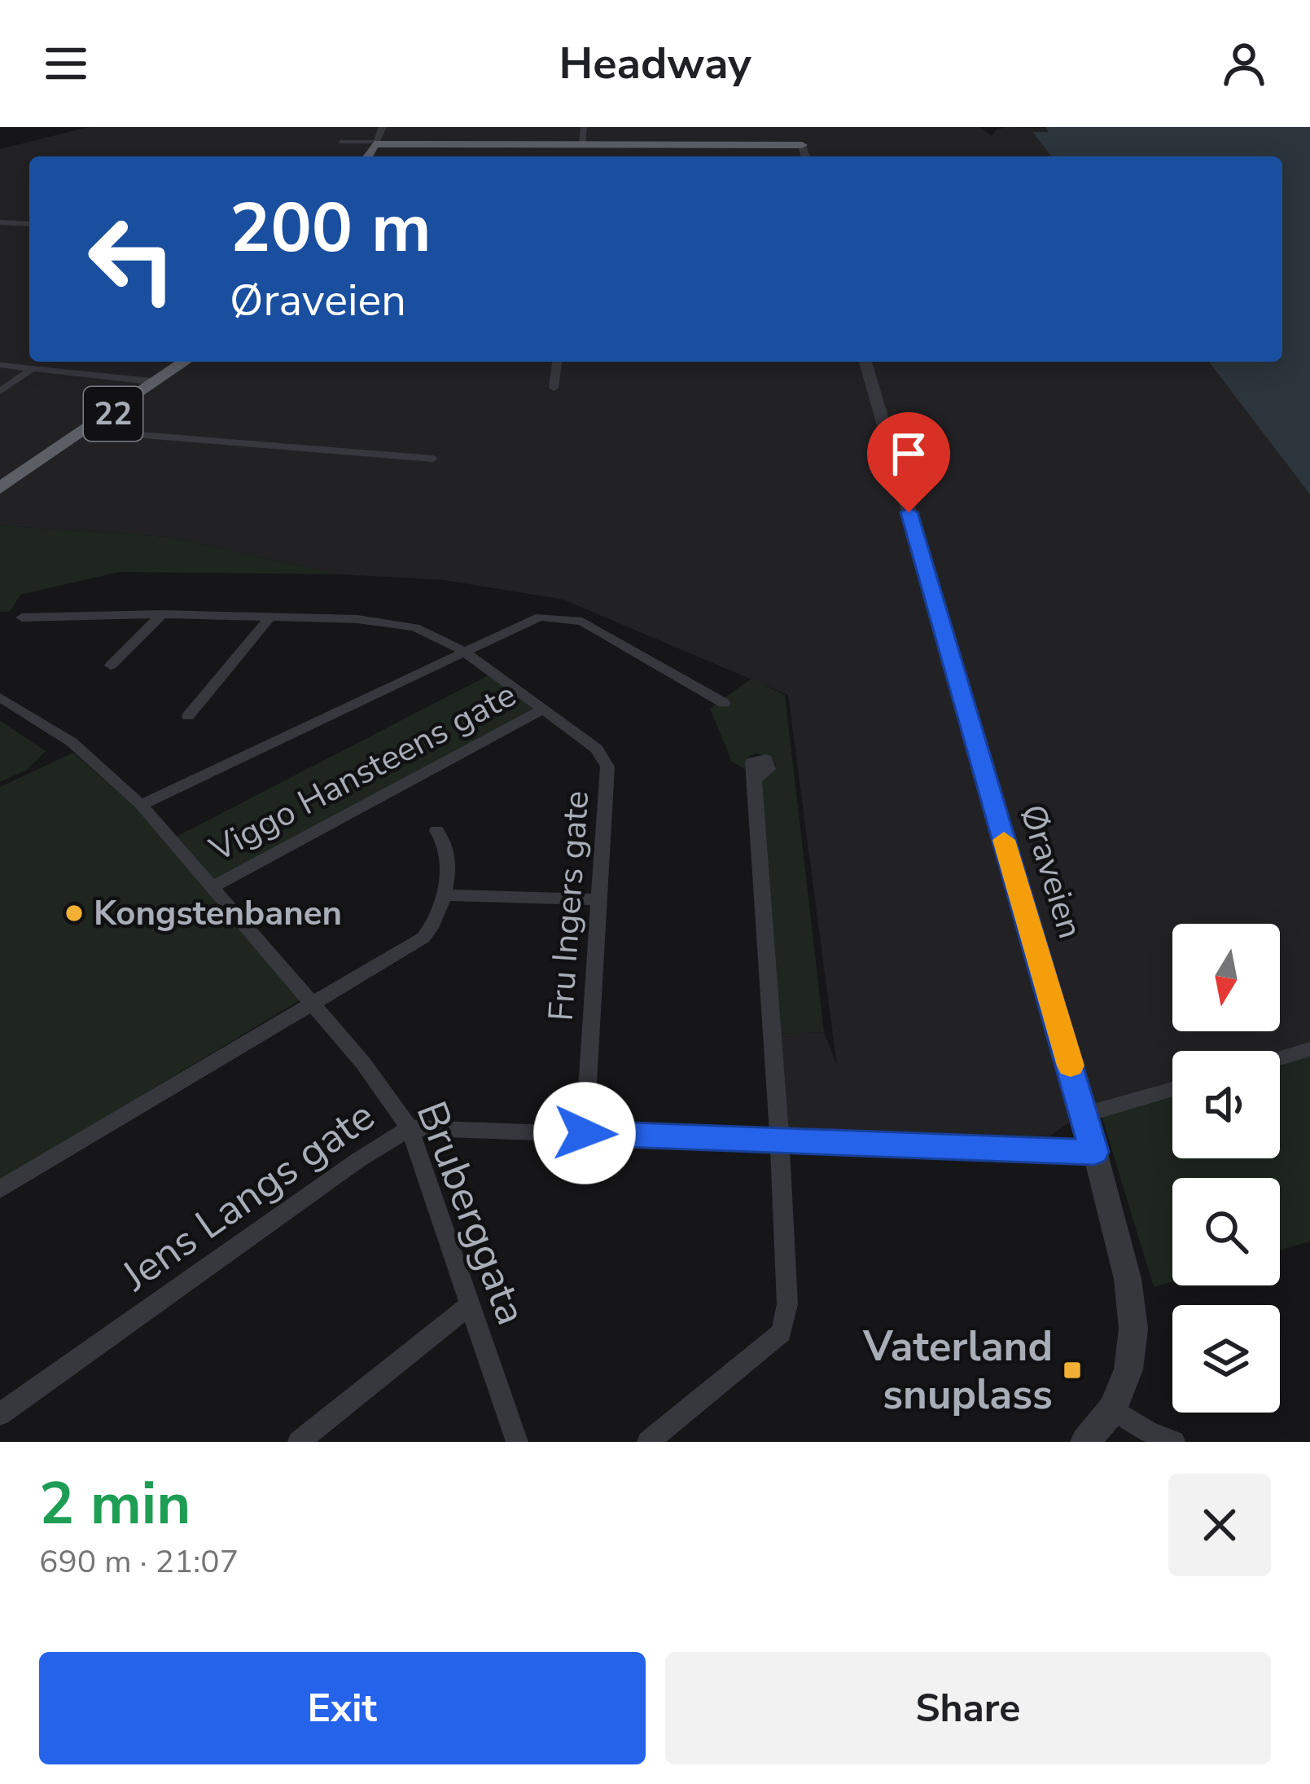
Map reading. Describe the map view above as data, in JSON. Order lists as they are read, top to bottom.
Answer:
{
  "streets": {
    "highway": ["22"],
    "street": [
      "Viggo Hansteens gate",
      "Øraveien",
      "Fru Ingers gate",
      "Jens Langs gate",
      "Bruberggata"
    ]
  },
  "crossings": [
    ["Viggo Hansteens gate", "Fru Ingers gate"],
    ["Viggo Hansteens gate", "Bruberggata"],
    ["Øraveien", "Jens Langs gate"],
    ["Fru Ingers gate", "Jens Langs gate"],
    ["Jens Langs gate", "Bruberggata"]
  ],
  "places": {
    "other": ["Kongstenbanen"],
    "transit": ["Vaterland snuplass"]
  },
  "north": "bottom",
  "page": {
    "header": "Headway",
    "turn": ["200 m", "Øraveien"],
    "heading": ["2 min", "690 m · 21:07"],
    "buttons": ["Exit", "Share"]
  }
}
